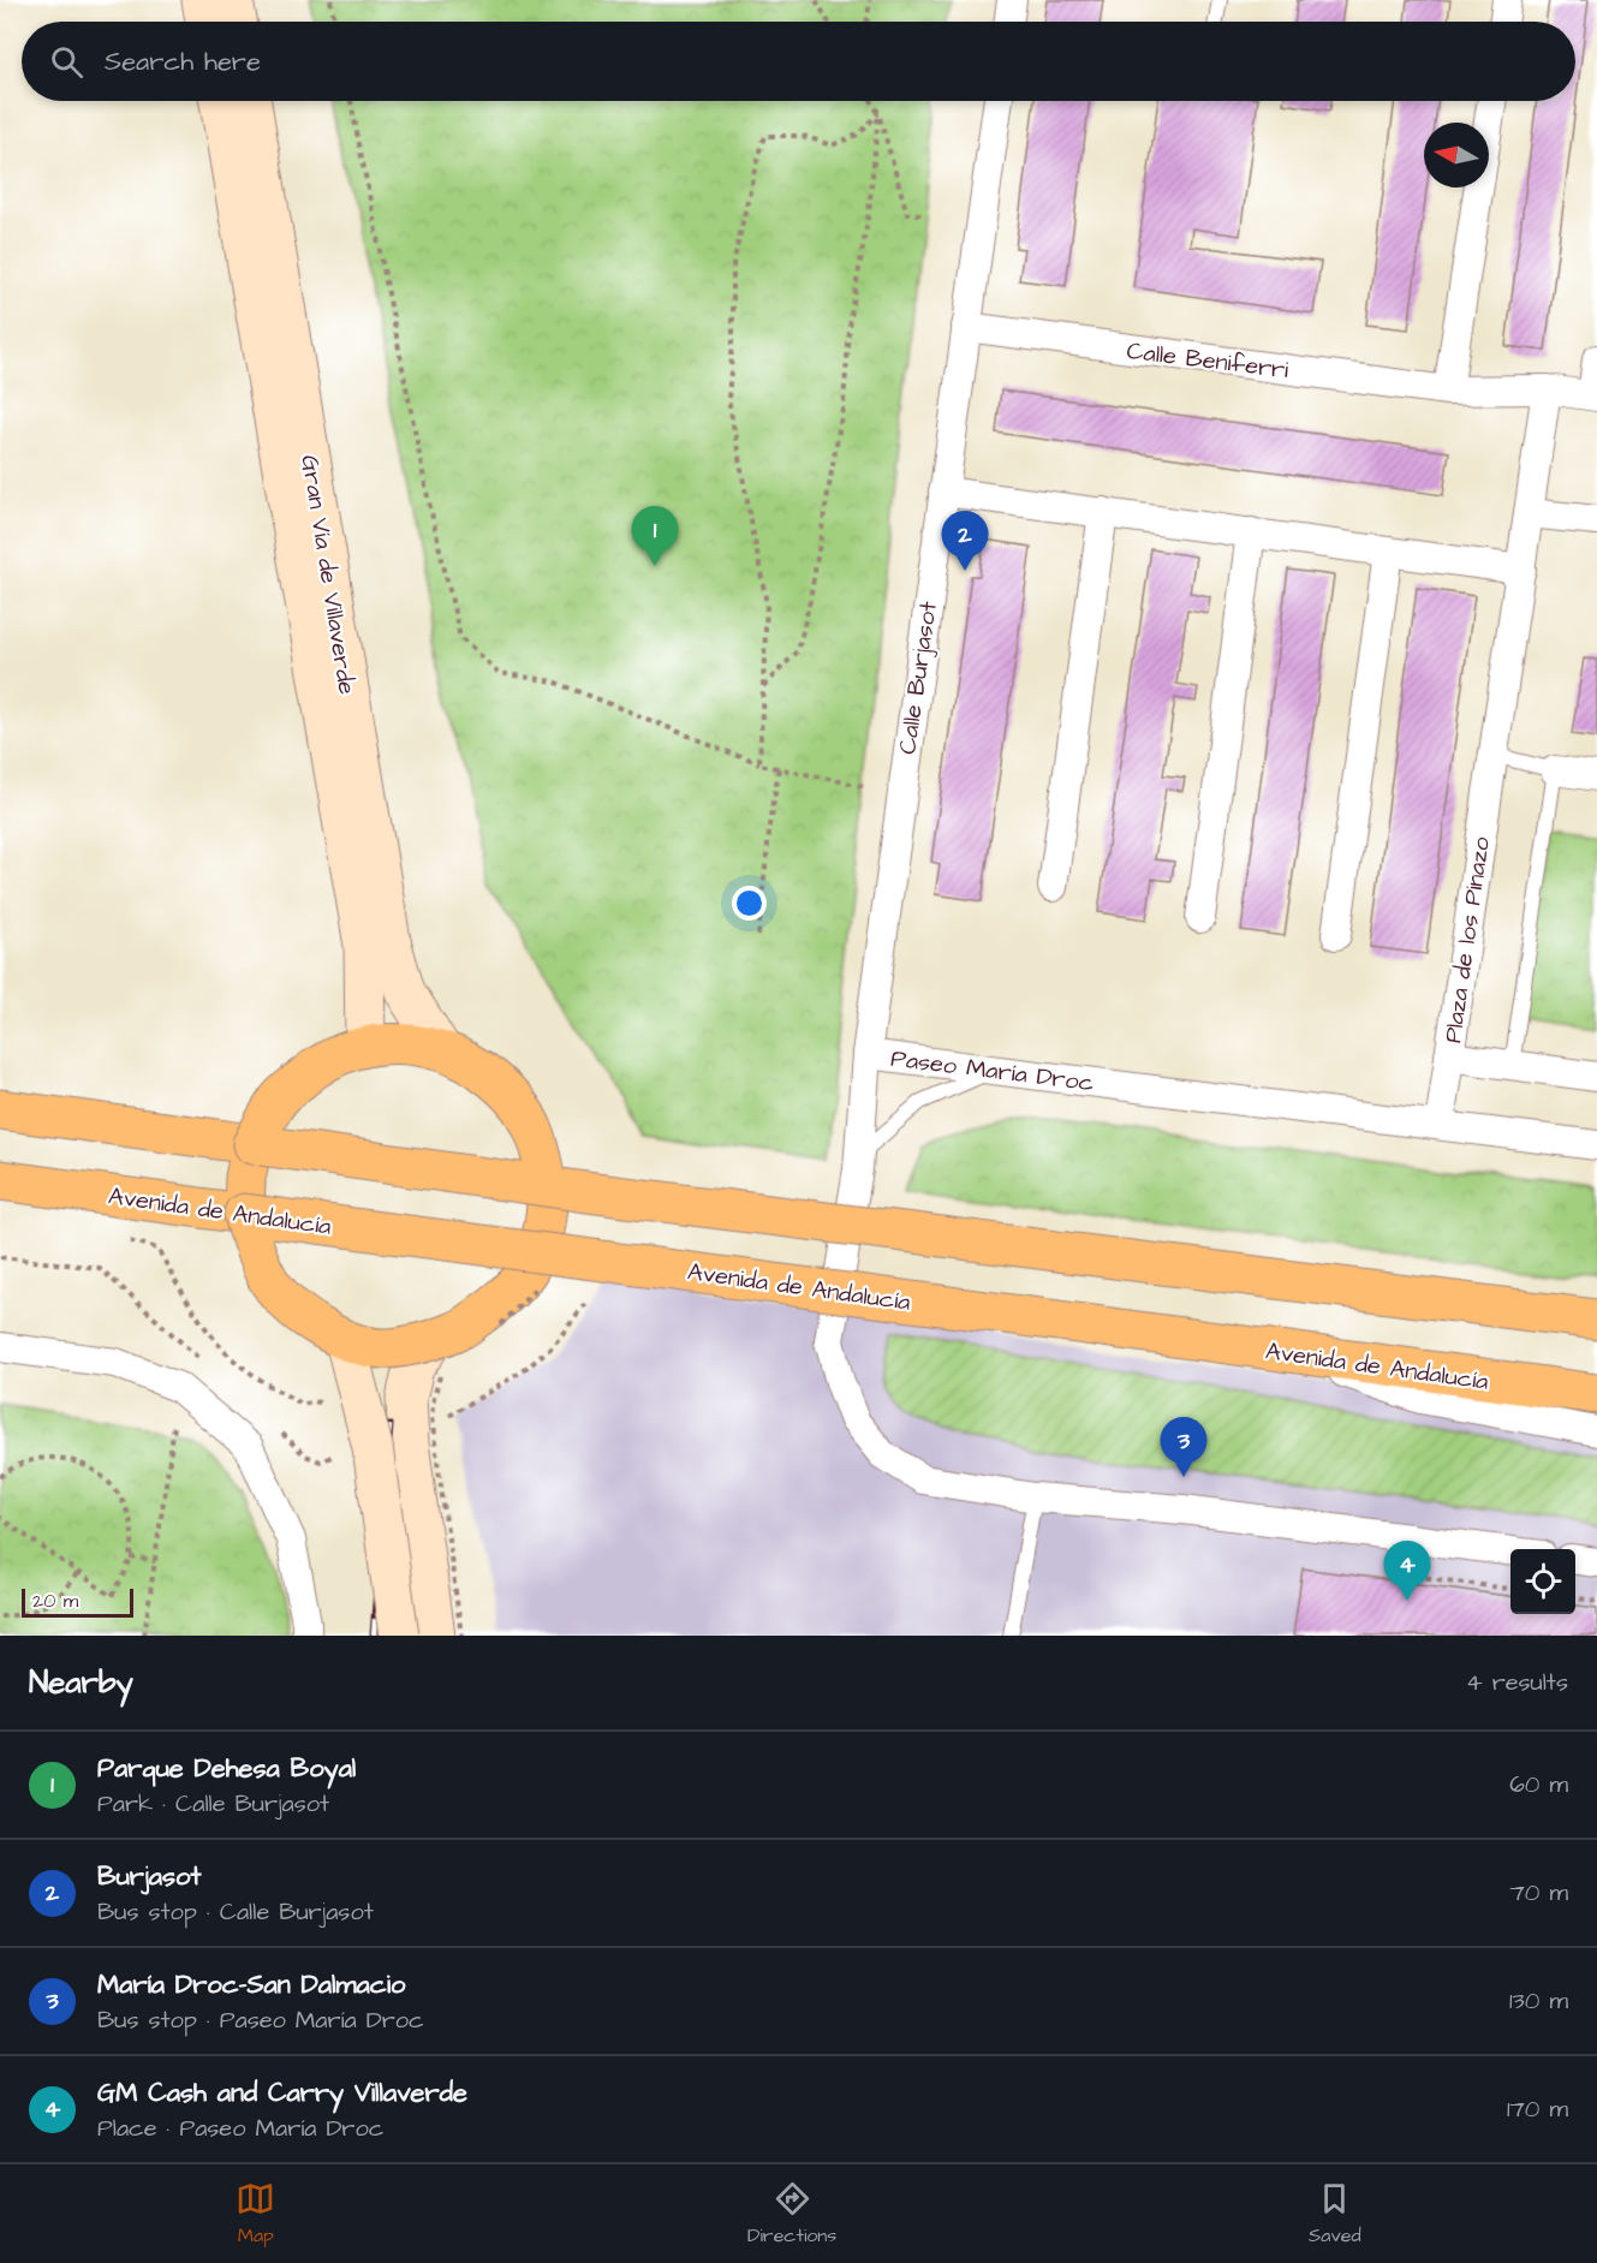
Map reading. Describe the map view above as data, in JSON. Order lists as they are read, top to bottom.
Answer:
{
  "streets": {
    "main road": ["Avenida de Andalucía"],
    "street": [
      "Calle Beniferri",
      "Gran Vía de Villaverde",
      "Calle Burjasot",
      "Plaza de los Pinazo",
      "Paseo María Droc"
    ]
  },
  "crossings": [
    ["Calle Beniferri", "Calle Burjasot"],
    ["Calle Beniferri", "Plaza de los Pinazo"],
    ["Calle Burjasot", "Paseo María Droc"],
    ["Plaza de los Pinazo", "Paseo María Droc"]
  ],
  "scale_bar": "20 m",
  "north": "left",
  "page": {
    "search": "Search here",
    "pins": [
      "1",
      "2",
      "3",
      "4"
    ],
    "scale": "20 m",
    "heading": ["Nearby", "4 results"],
    "list": [
      {
        "mark": "1",
        "name": "Parque Dehesa Boyal",
        "note": "Park · Calle Burjasot",
        "value": "60 m"
      },
      {
        "mark": "2",
        "name": "Burjasot",
        "note": "Bus stop · Calle Burjasot",
        "value": "70 m"
      },
      {
        "mark": "3",
        "name": "María Droc-San Dalmacio",
        "note": "Bus stop · Paseo María Droc",
        "value": "130 m"
      },
      {
        "mark": "4",
        "name": "GM Cash and Carry Villaverde",
        "note": "Place · Paseo María Droc",
        "value": "170 m"
      }
    ],
    "nav": ["Map", "Directions", "Saved"]
  }
}
